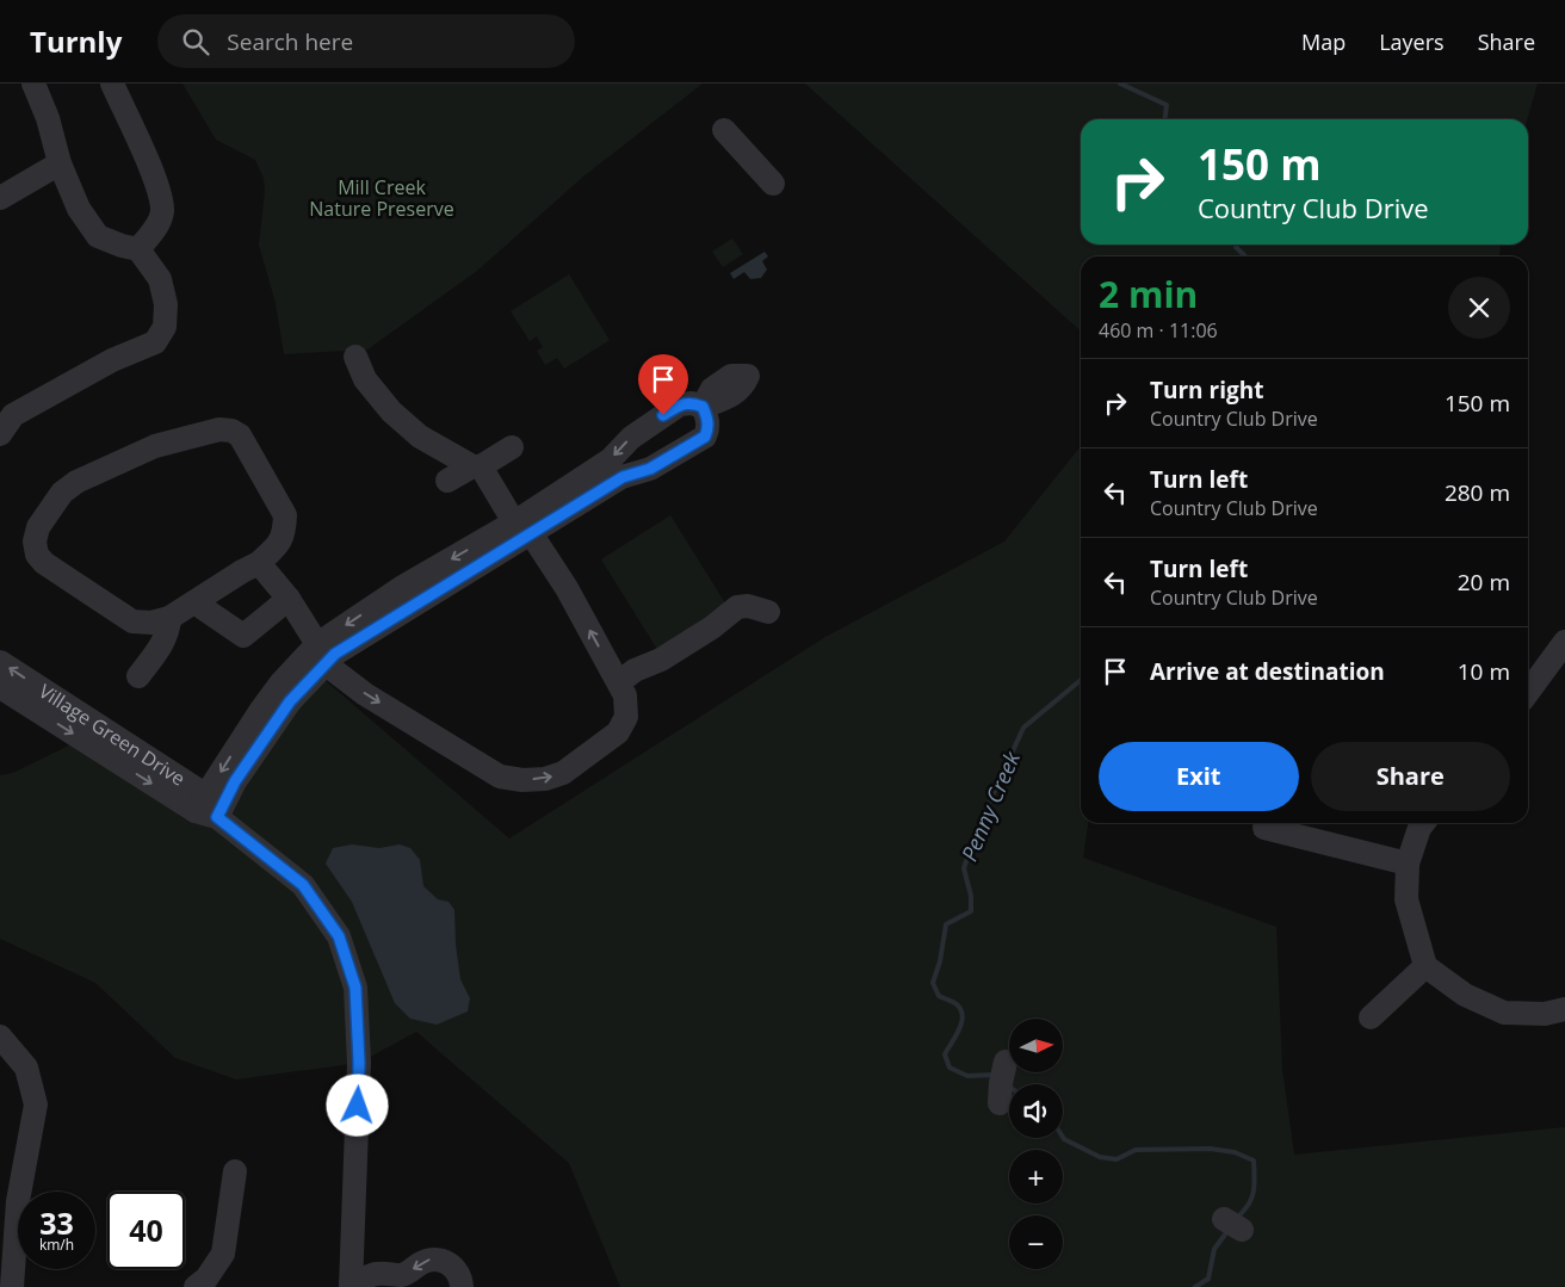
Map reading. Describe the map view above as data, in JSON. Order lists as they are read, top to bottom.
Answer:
{
  "streets": {
    "street": ["Village Green Drive"]
  },
  "water": ["Penny Creek"],
  "parks": ["Mill Creek Nature Preserve"],
  "north": "right",
  "page": {
    "header": "Turnly",
    "search": "Search here",
    "nav": ["Map", "Layers", "Share"],
    "turn": ["150 m", "Country Club Drive"],
    "heading": ["2 min", "460 m · 11:06"],
    "list": [
      {
        "name": "Turn right",
        "note": "Country Club Drive",
        "value": "150 m"
      },
      {
        "name": "Turn left",
        "note": "Country Club Drive",
        "value": "280 m"
      },
      {
        "name": "Turn left",
        "note": "Country Club Drive",
        "value": "20 m"
      },
      {
        "name": "Arrive at destination",
        "value": "10 m"
      }
    ],
    "buttons": ["Exit", "Share"],
    "map_buttons": ["+", "−"],
    "speed": "33 km/h",
    "limit": "40"
  }
}
